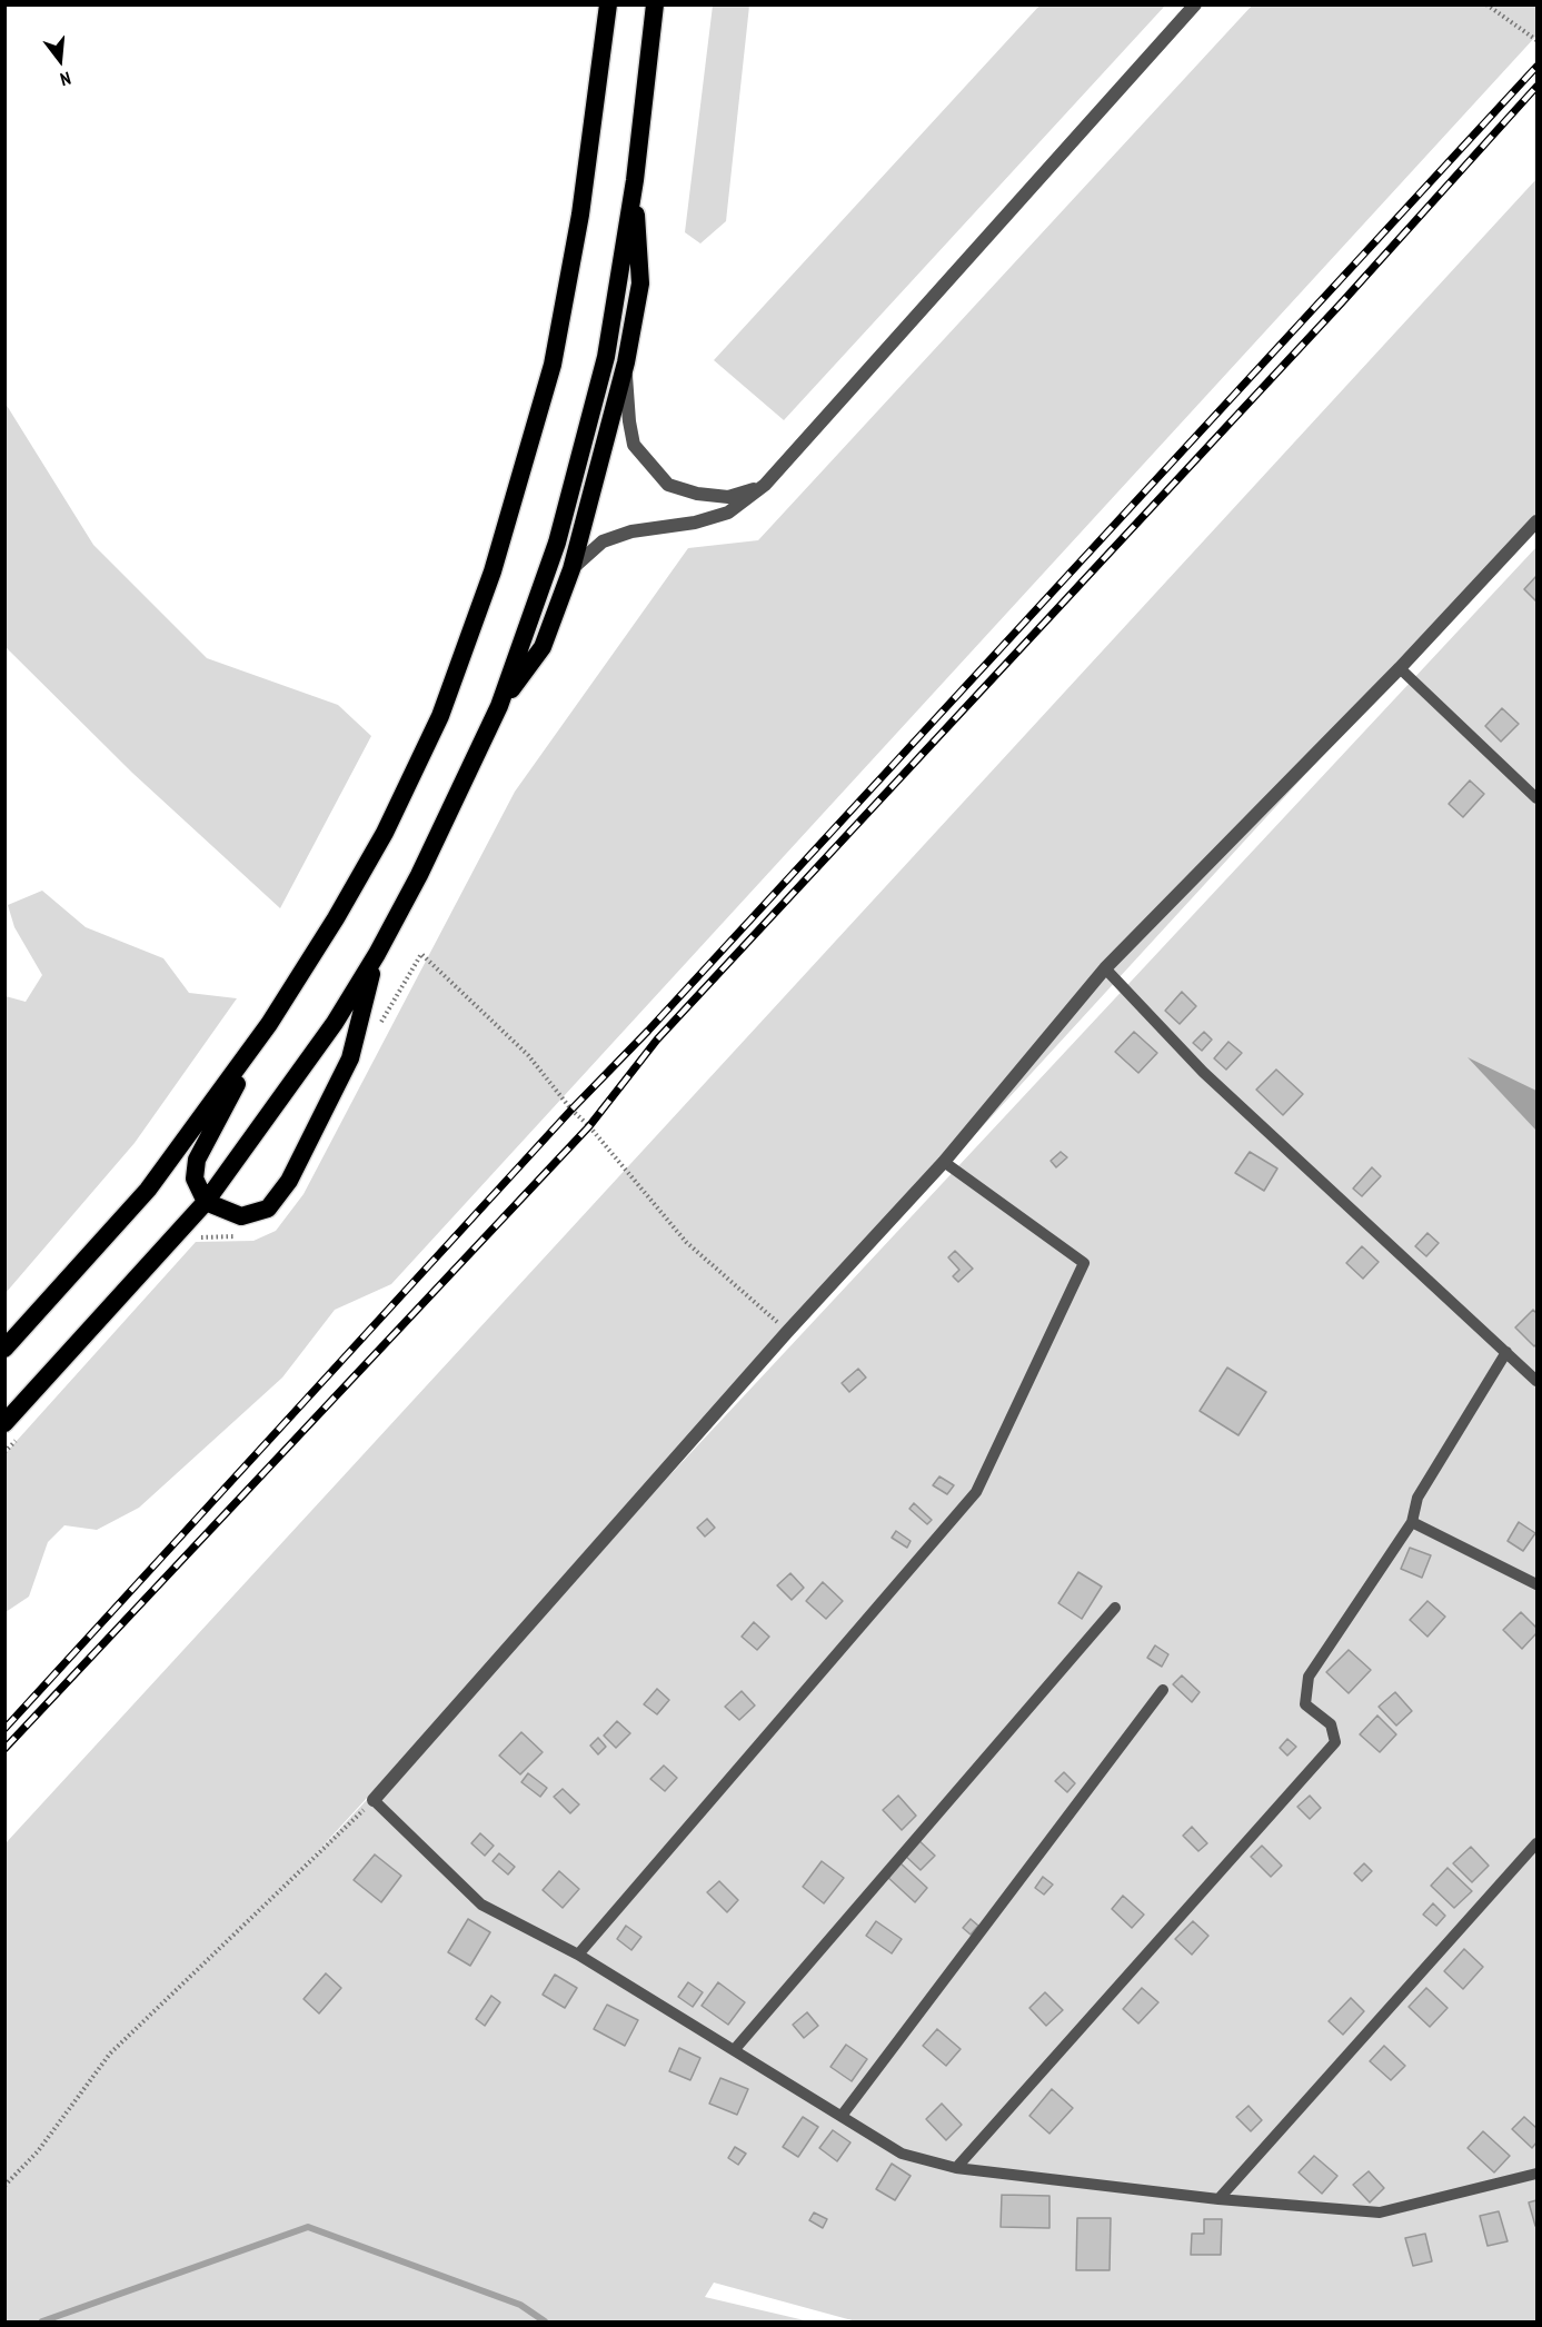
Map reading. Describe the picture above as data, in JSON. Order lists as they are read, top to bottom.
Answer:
{
  "north": "bottom"
}
